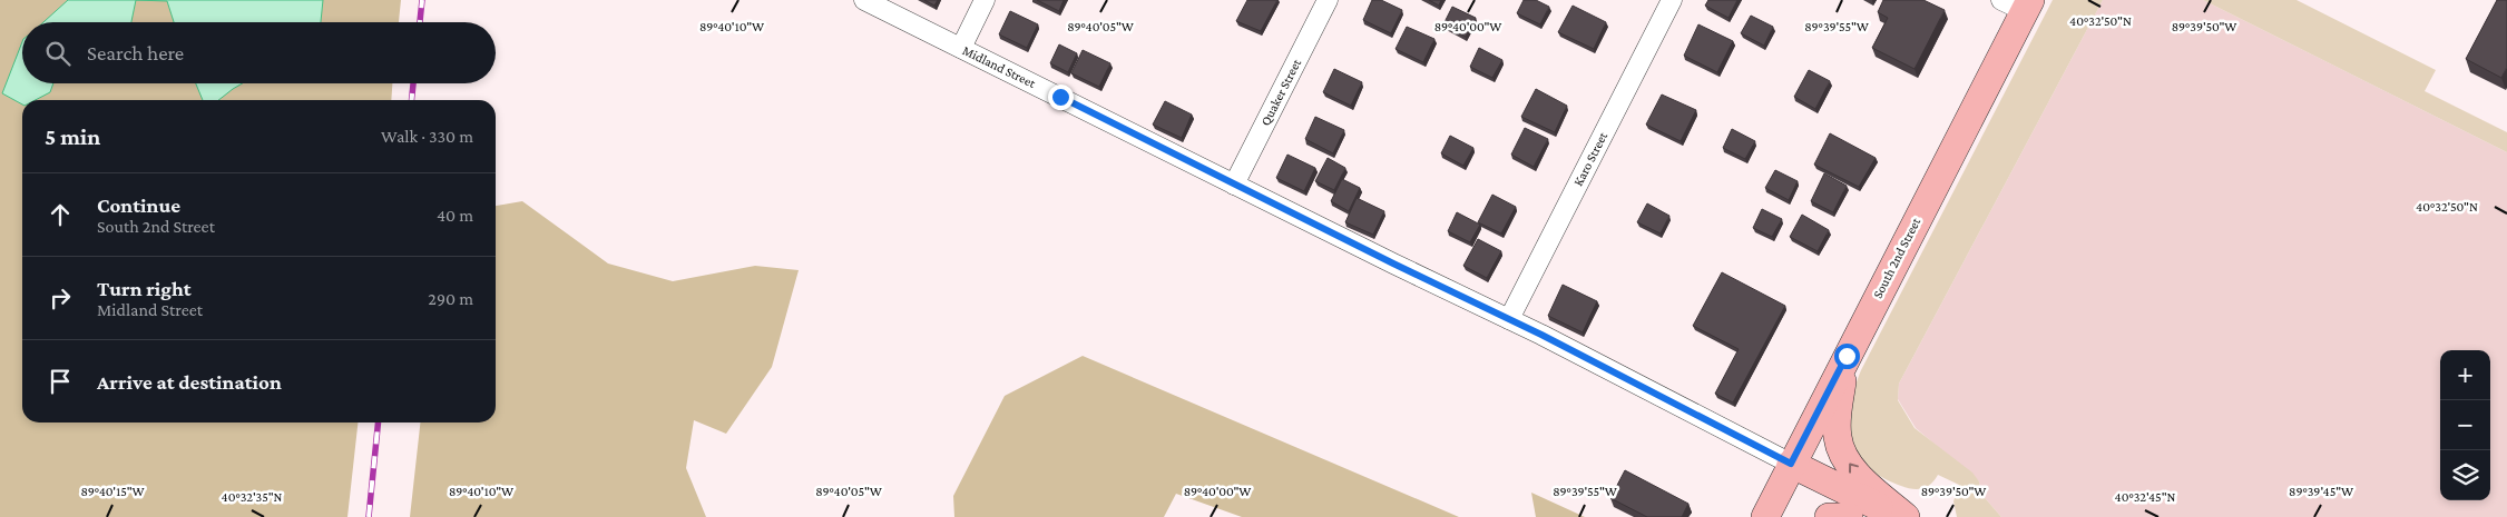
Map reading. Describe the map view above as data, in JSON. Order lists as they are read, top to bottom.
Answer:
{
  "streets": {
    "main road": ["South 2nd Street"],
    "street": ["Midland Street", "Quaker Street", "Karo Street"]
  },
  "crossings": [
    ["Midland Street", "Quaker Street"],
    ["Midland Street", "Karo Street"],
    ["Midland Street", "South 2nd Street"]
  ],
  "page": {
    "search": "Search here",
    "heading": ["5 min", "Walk · 330 m"],
    "list": [
      ["Continue", "South 2nd Street", "40 m"],
      ["Turn right", "Midland Street", "290 m"],
      "Arrive at destination"
    ],
    "map_buttons": ["+", "−"]
  },
  "coordinates": [
    "40°32'50\"N",
    "89°40'10\"W",
    "89°40'05\"W",
    "89°40'00\"W",
    "89°39'55\"W",
    "89°39'50\"W",
    "89°40'15\"W",
    "89°39'45\"W",
    "40°32'35\"N",
    "40°32'45\"N"
  ]
}
